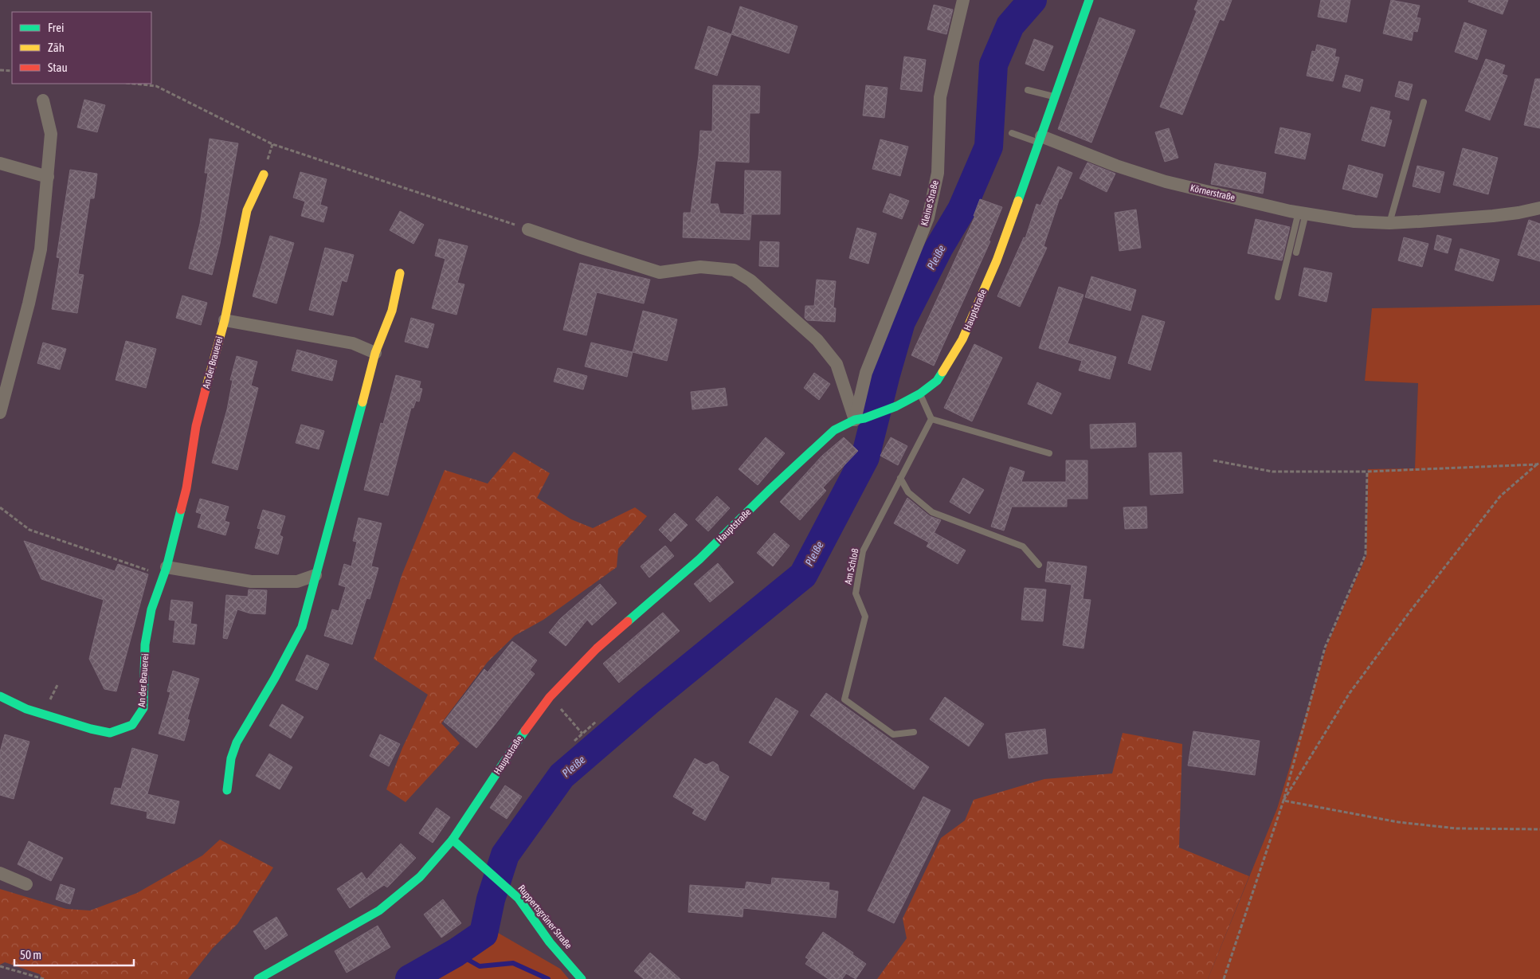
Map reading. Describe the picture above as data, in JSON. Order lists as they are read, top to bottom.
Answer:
{
  "streets": {
    "street": [
      "Körnerstraße",
      "Kleine Straße",
      "Hauptstraße",
      "An der Brauerei",
      "Ruppertsgrüner Straße"
    ],
    "lane": ["Am Schloß"]
  },
  "crossings": [
    ["Körnerstraße", "Hauptstraße"],
    ["Kleine Straße", "Hauptstraße"],
    ["Hauptstraße", "Ruppertsgrüner Straße"]
  ],
  "water": ["Pleiße"],
  "legend": ["Frei", "Zäh", "Stau"],
  "scale_bar": "50 m"
}
